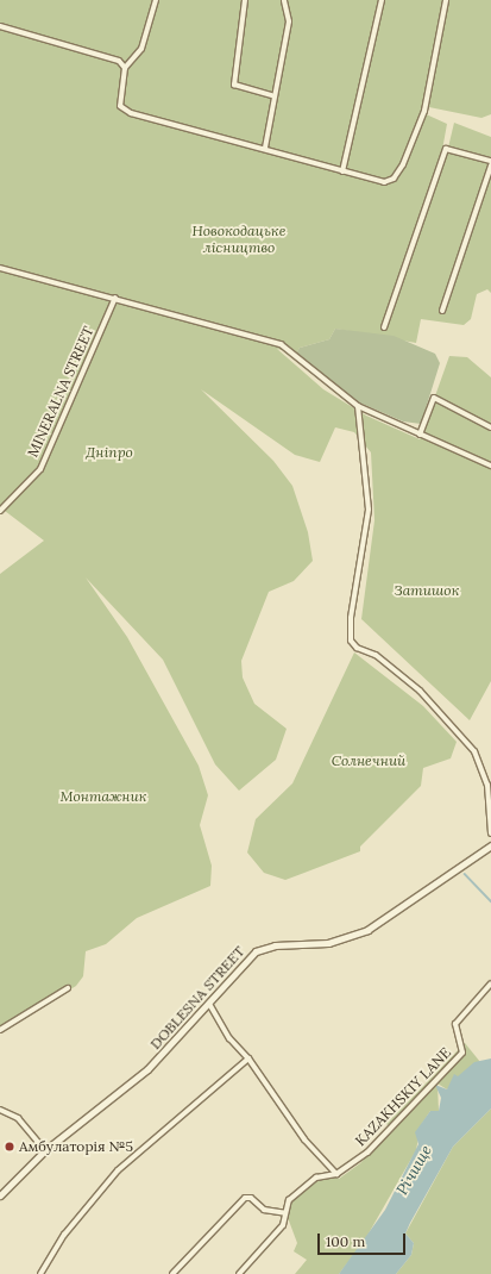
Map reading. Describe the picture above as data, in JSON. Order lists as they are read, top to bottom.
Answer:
{
  "streets": {
    "street": ["MINERALNA STREET", "DOBLESNA STREET", "KAZAKHSKIY LANE"]
  },
  "water": ["Річище"],
  "parks": [
    "Новокодацьке лісництво",
    "Дніпро",
    "Затишок",
    "Солнечний",
    "Монтажник"
  ],
  "places": ["Амбулаторія №5"],
  "scale_bar": "100 m"
}
